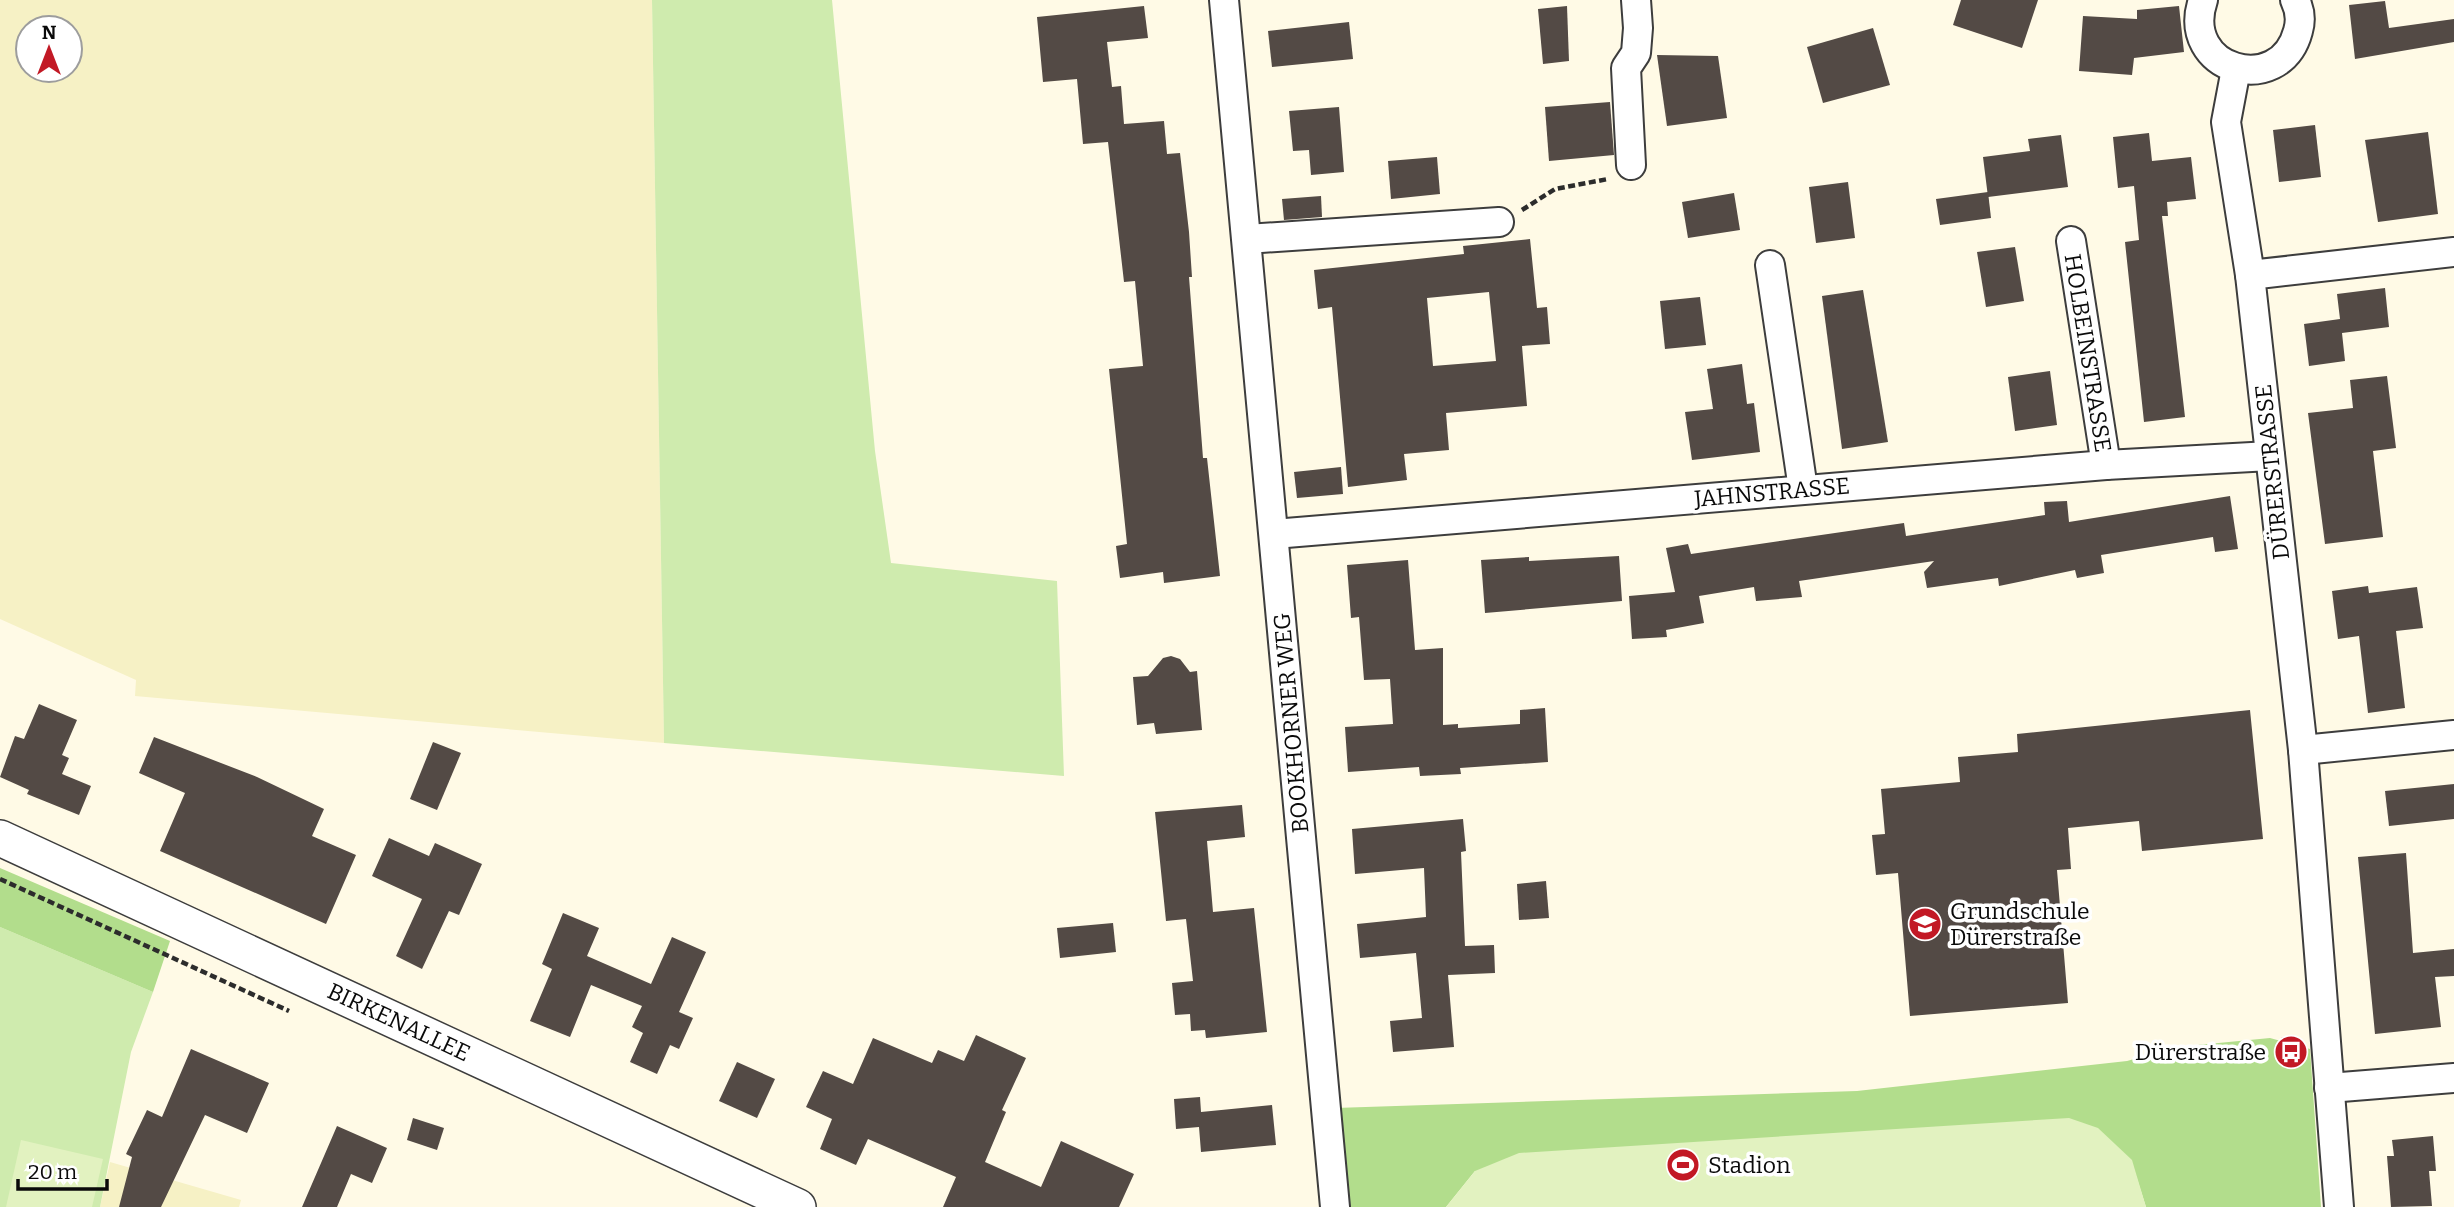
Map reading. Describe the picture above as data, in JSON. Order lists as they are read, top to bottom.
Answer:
{
  "streets": {
    "street": [
      "HOLBEINSTRASSE",
      "DÜRERSTRASSE",
      "JAHNSTRASSE",
      "BOOKHORNER WEG",
      "BIRKENALLEE"
    ]
  },
  "crossings": [
    ["HOLBEINSTRASSE", "JAHNSTRASSE"],
    ["DÜRERSTRASSE", "JAHNSTRASSE"],
    ["JAHNSTRASSE", "BOOKHORNER WEG"]
  ],
  "places": {
    "school or university": ["Grundschule Dürerstraße"],
    "bus stop": ["Dürerstraße"],
    "sports": ["Stadion"]
  },
  "scale_bar": "20 m",
  "north": "top"
}
